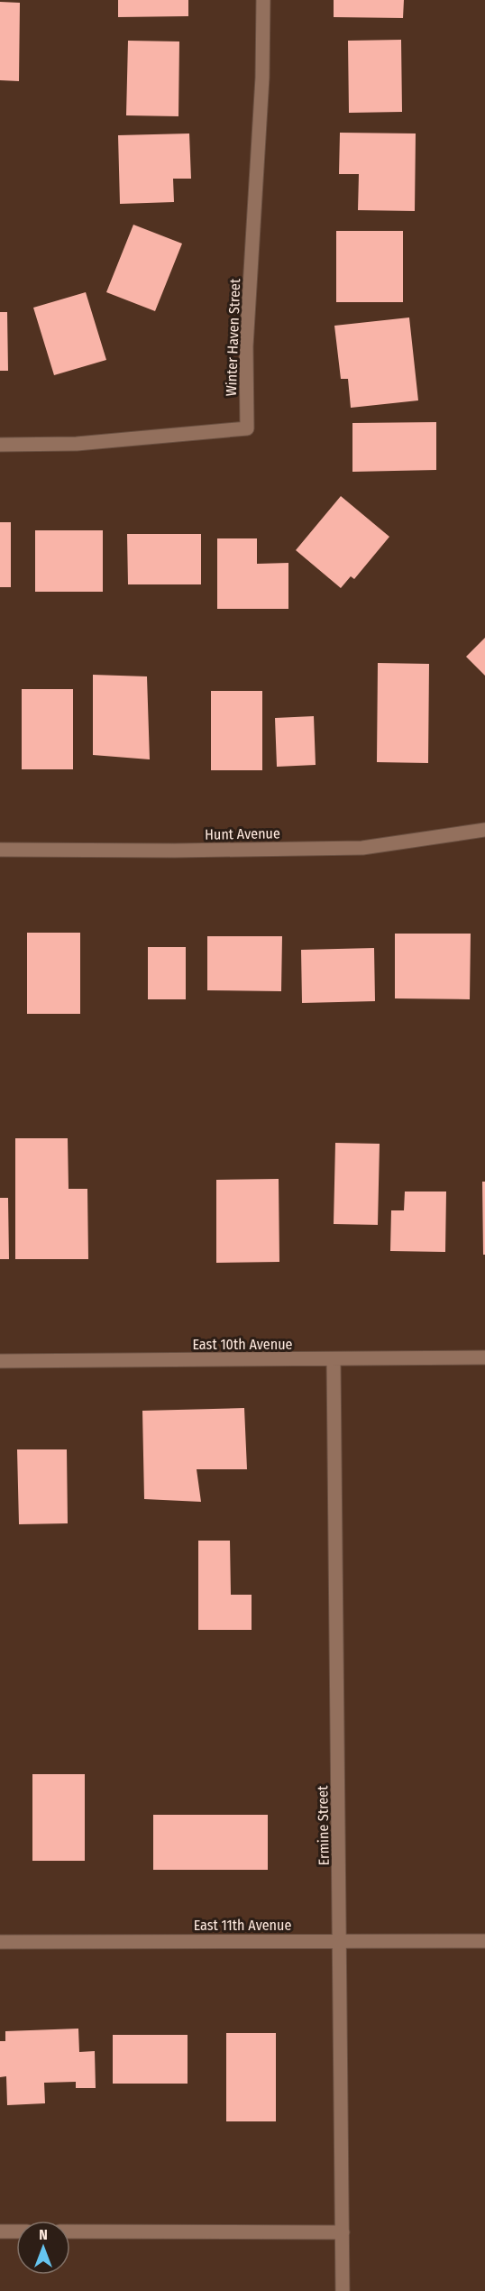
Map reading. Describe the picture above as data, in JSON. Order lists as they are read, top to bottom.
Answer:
{
  "streets": {
    "street": [
      "Winter Haven Street",
      "Hunt Avenue",
      "East 10th Avenue",
      "Ermine Street",
      "East 11th Avenue"
    ]
  },
  "crossings": [
    ["East 10th Avenue", "Ermine Street"],
    ["Ermine Street", "East 11th Avenue"]
  ],
  "north": "top"
}
